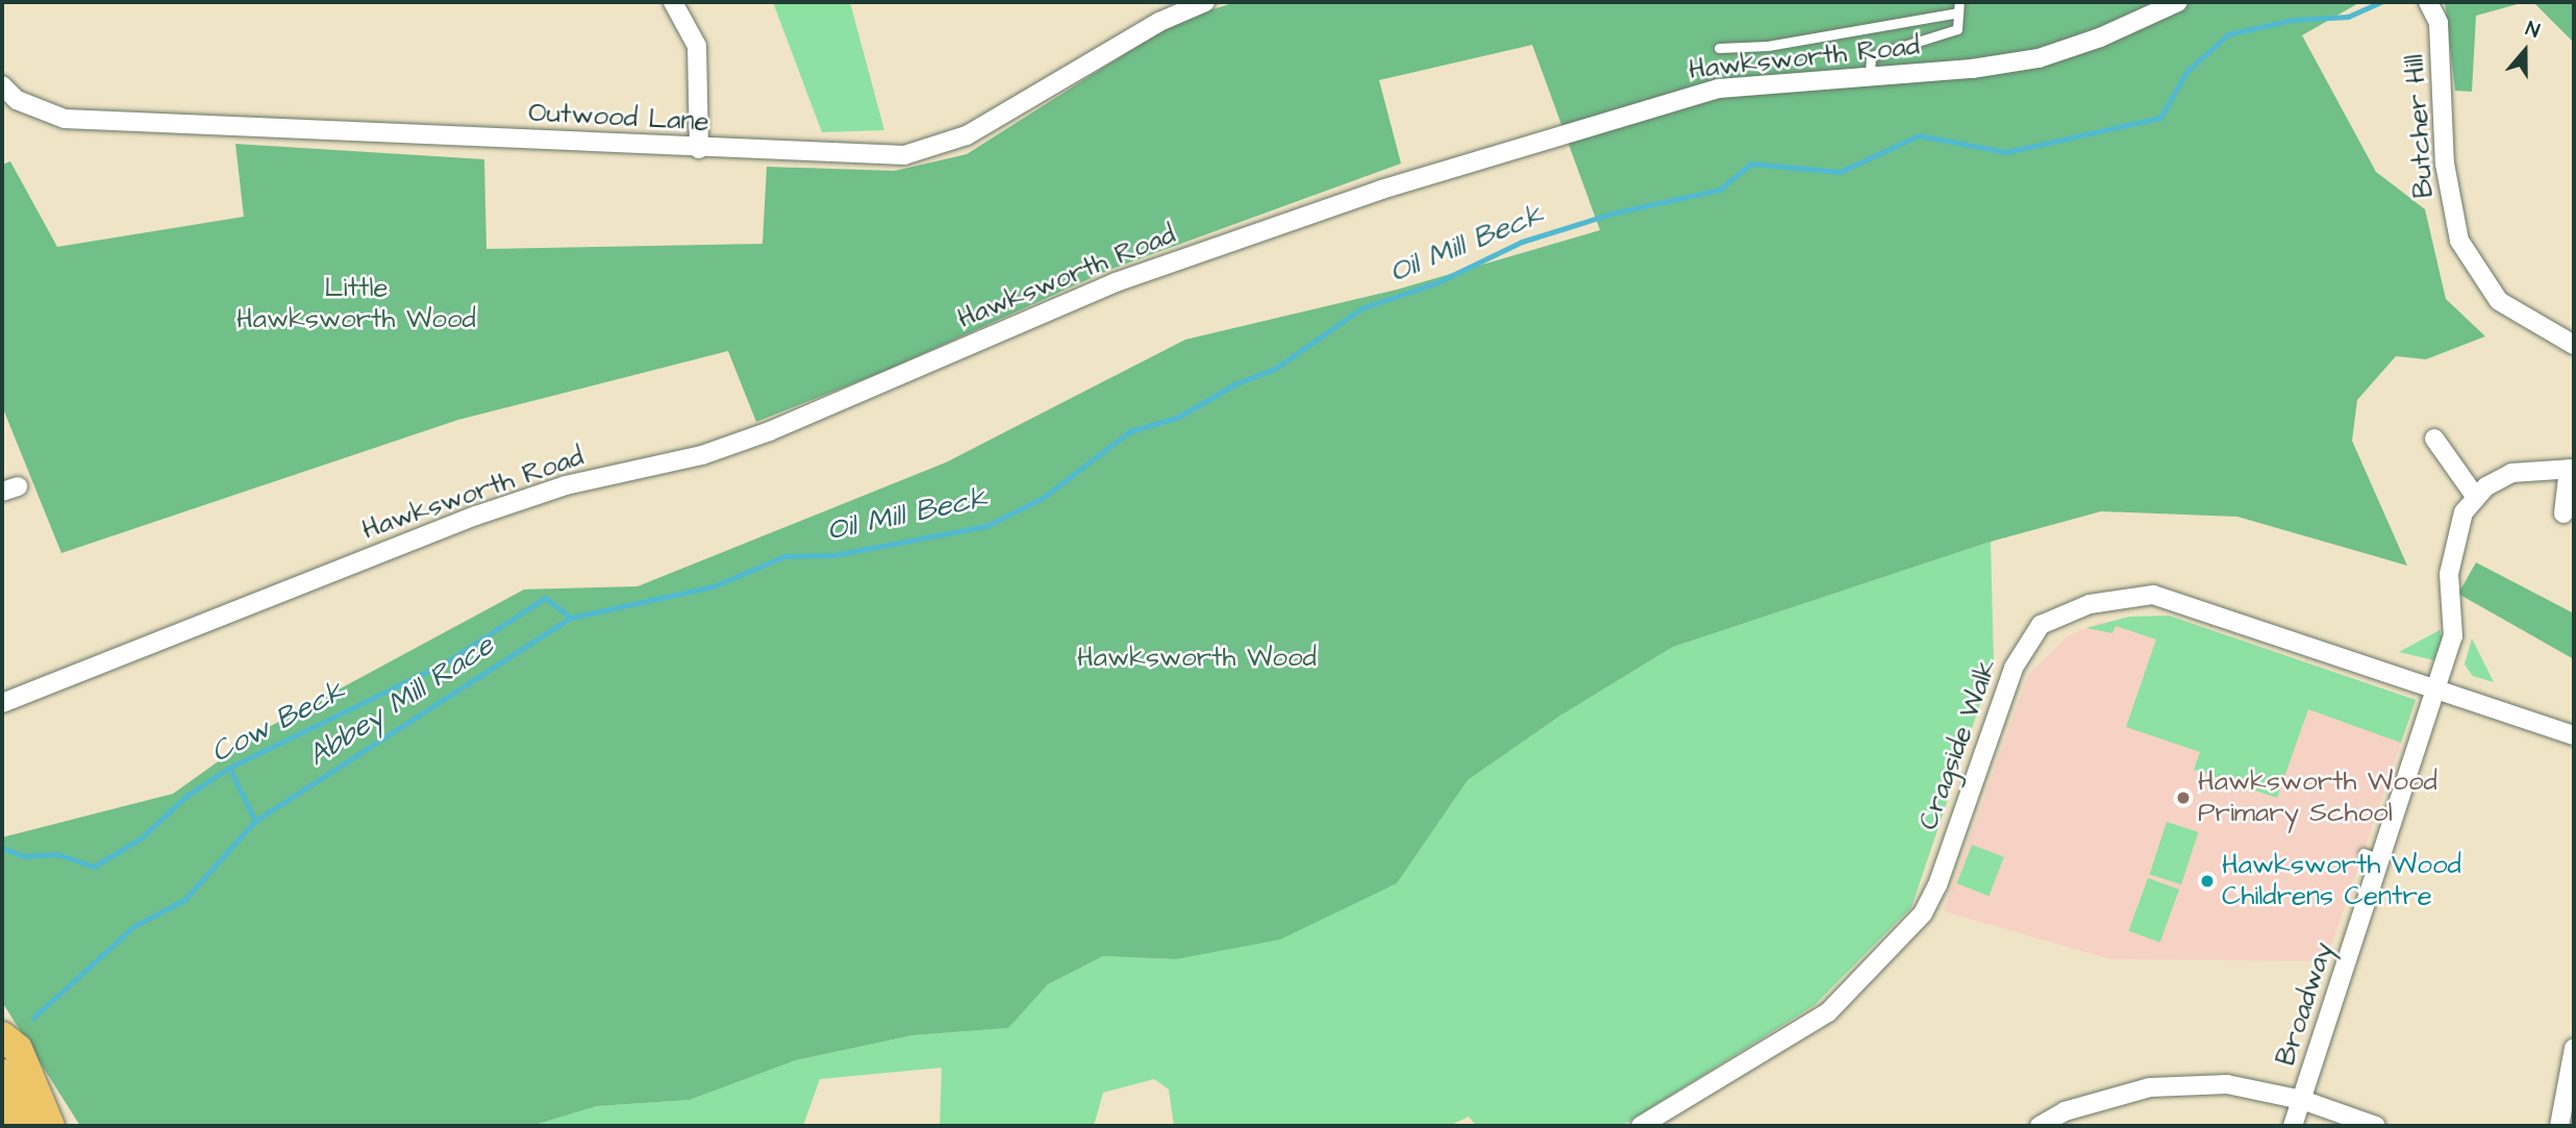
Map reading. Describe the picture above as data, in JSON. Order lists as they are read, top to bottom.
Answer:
{
  "streets": {
    "street": [
      "Hawksworth Road",
      "Outwood Lane",
      "Butcher Hill",
      "Cragside Walk",
      "Broadway"
    ]
  },
  "crossings": [
    ["Cragside Walk", "Broadway"]
  ],
  "water": ["Oil Mill Beck", "Abbey Mill Race", "Cow Beck"],
  "parks": ["Little Hawksworth Wood", "Hawksworth Wood"],
  "places": ["Hawksworth Wood Primary School", "Hawksworth Wood Childrens Centre"],
  "north": "top"
}
